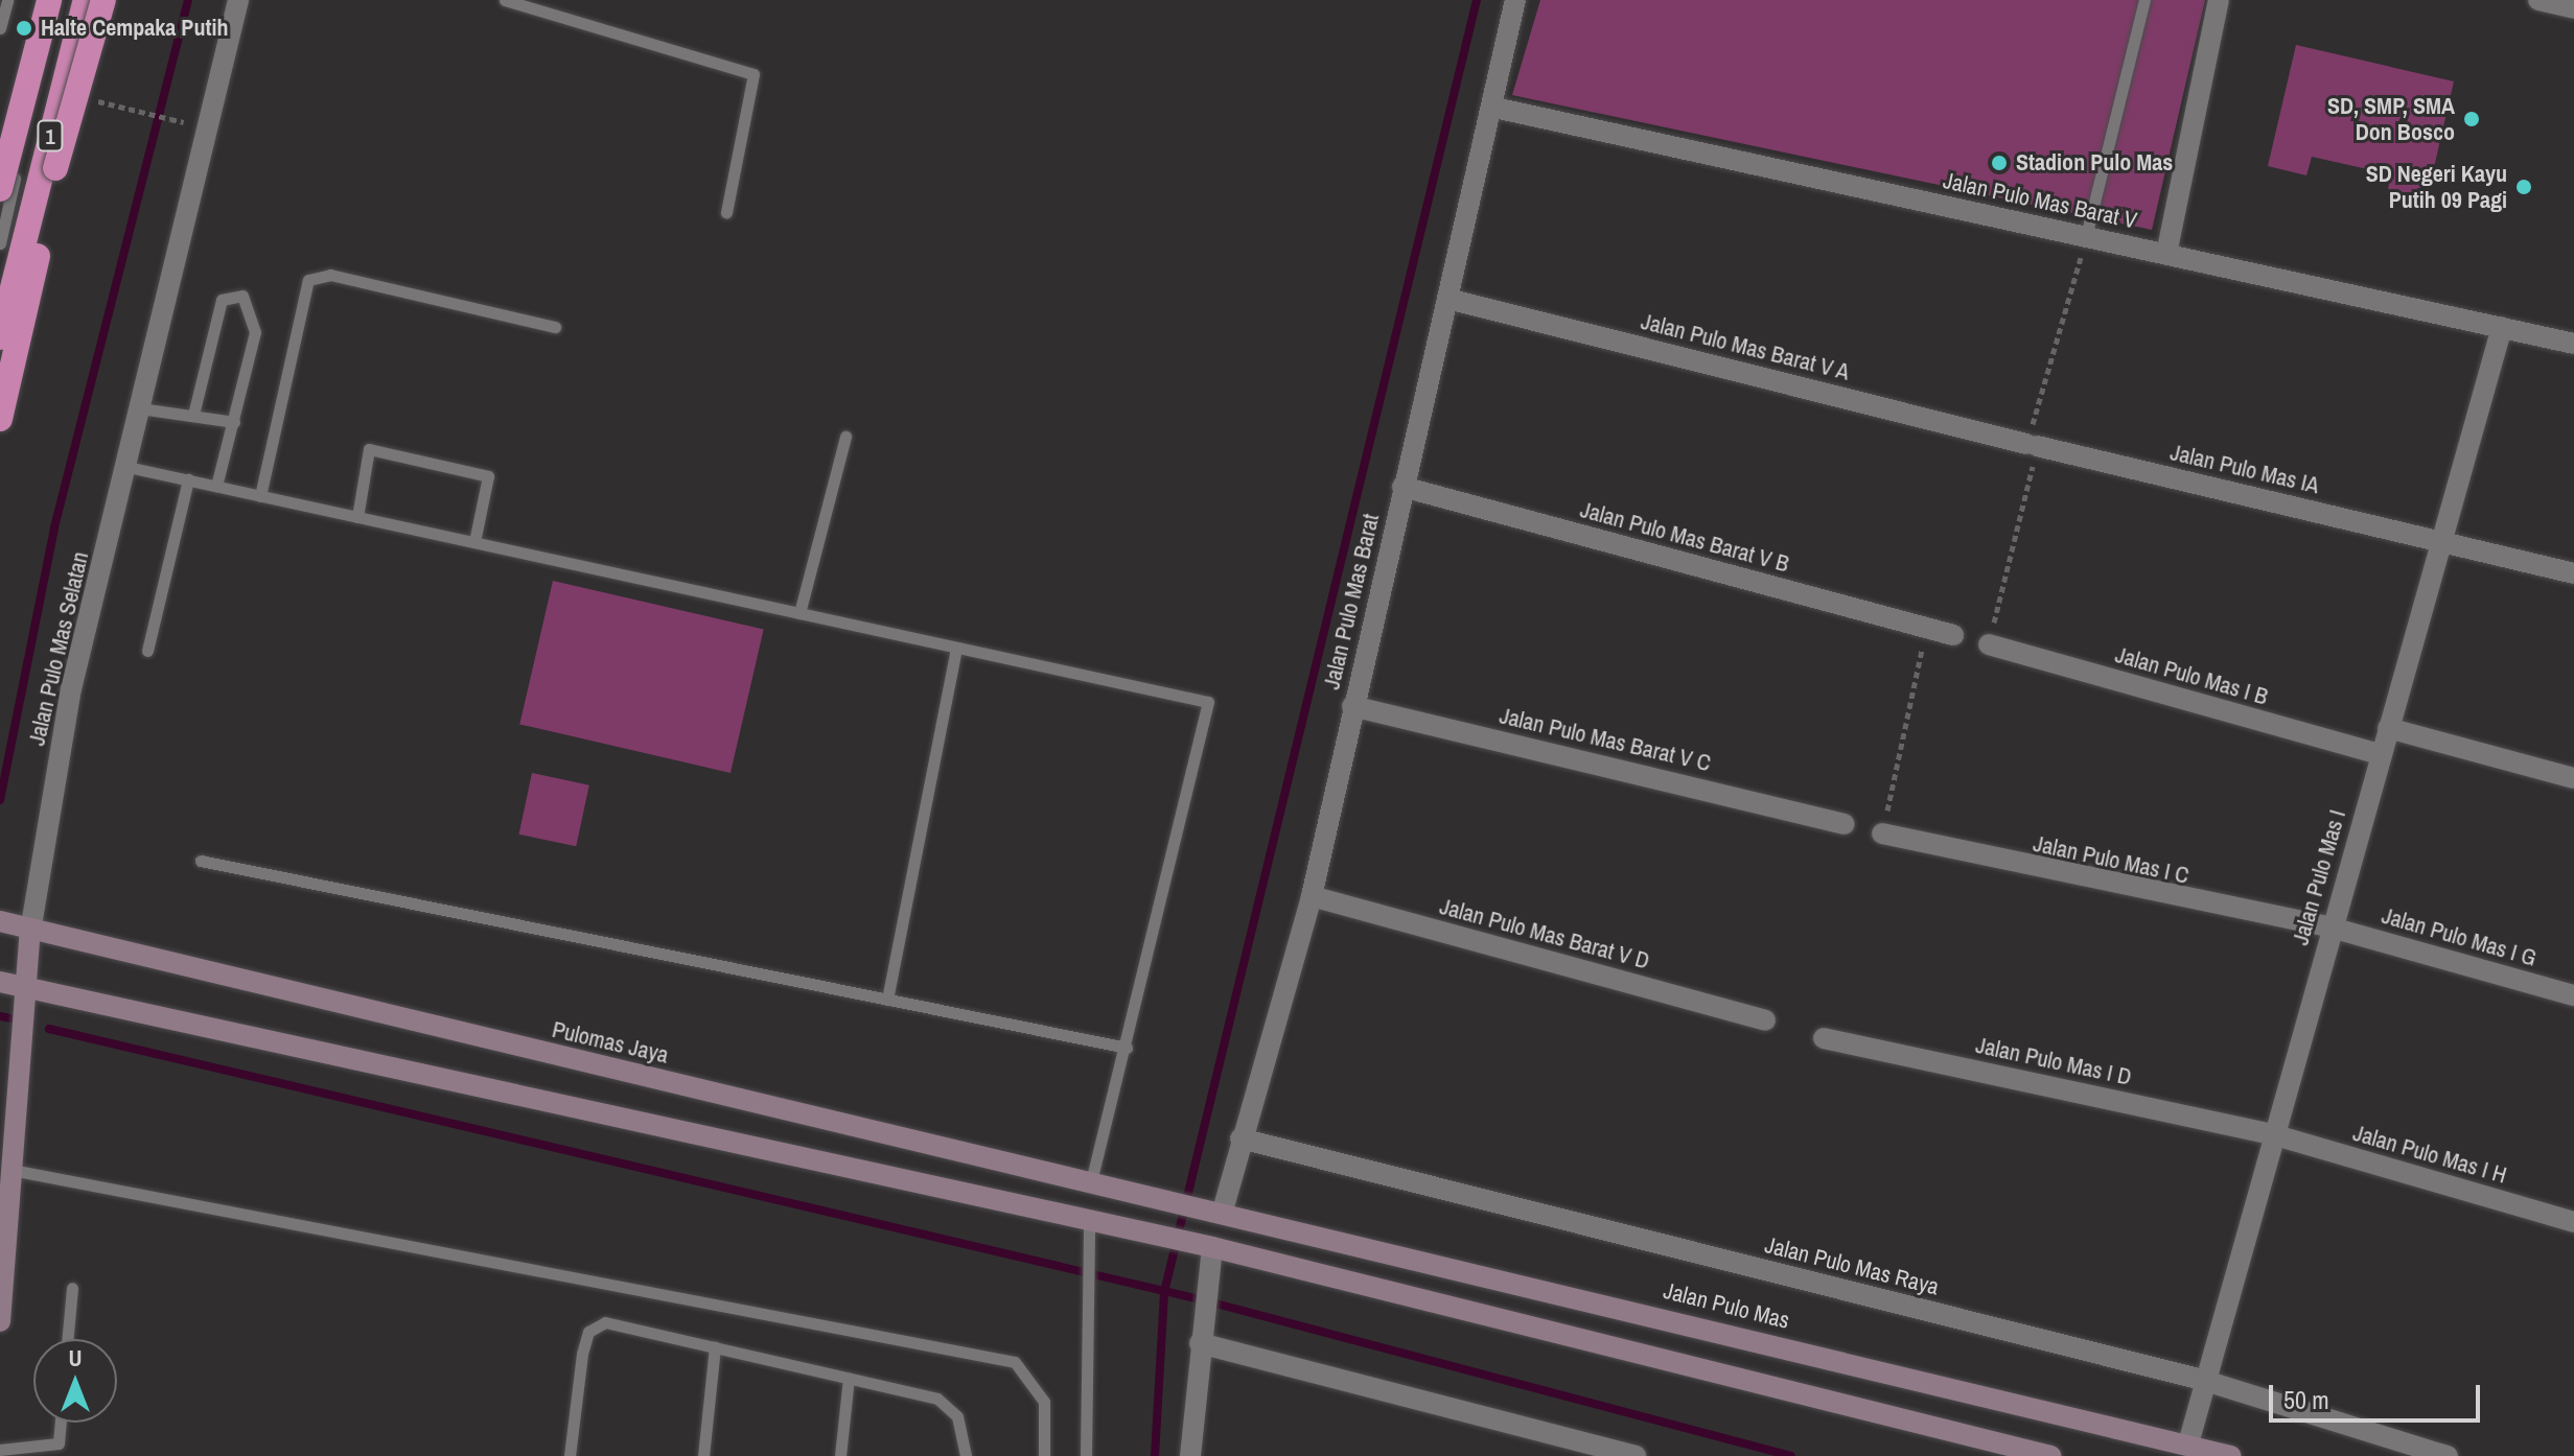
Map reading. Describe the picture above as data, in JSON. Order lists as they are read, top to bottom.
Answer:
{
  "streets": {
    "highway": ["1"],
    "street": [
      "Jalan Pulo Mas Barat V",
      "Jalan Pulo Mas Barat V A",
      "Jalan Pulo Mas IA",
      "Jalan Pulo Mas Barat V B",
      "Jalan Pulo Mas Barat",
      "Jalan Pulo Mas Selatan",
      "Jalan Pulo Mas I B",
      "Jalan Pulo Mas Barat V C",
      "Jalan Pulo Mas I C",
      "Jalan Pulo Mas I",
      "Jalan Pulo Mas Barat V D",
      "Jalan Pulo Mas I G",
      "Pulomas Jaya",
      "Jalan Pulo Mas I D",
      "Jalan Pulo Mas I H",
      "Jalan Pulo Mas Raya",
      "Jalan Pulo Mas"
    ]
  },
  "crossings": [
    ["Jalan Pulo Mas Barat V", "Jalan Pulo Mas Barat"],
    ["Jalan Pulo Mas Barat V", "Jalan Pulo Mas I"],
    ["Jalan Pulo Mas Barat V A", "Jalan Pulo Mas IA"],
    ["Jalan Pulo Mas Barat V A", "Jalan Pulo Mas Barat"],
    ["Jalan Pulo Mas IA", "Jalan Pulo Mas I"],
    ["Jalan Pulo Mas Barat V B", "Jalan Pulo Mas Barat"],
    ["Jalan Pulo Mas Barat", "Jalan Pulo Mas Barat V C"],
    ["Jalan Pulo Mas Barat", "Jalan Pulo Mas Barat V D"],
    ["Jalan Pulo Mas Barat", "Pulomas Jaya"],
    ["Jalan Pulo Mas Barat", "Jalan Pulo Mas Raya"],
    ["Jalan Pulo Mas Barat", "Jalan Pulo Mas"],
    ["Jalan Pulo Mas Selatan", "Pulomas Jaya"],
    ["Jalan Pulo Mas I B", "Jalan Pulo Mas I"],
    ["Jalan Pulo Mas I C", "Jalan Pulo Mas I"],
    ["Jalan Pulo Mas I C", "Jalan Pulo Mas I G"],
    ["Jalan Pulo Mas I", "Jalan Pulo Mas I G"],
    ["Jalan Pulo Mas I", "Jalan Pulo Mas I D"],
    ["Jalan Pulo Mas I", "Jalan Pulo Mas I H"],
    ["Jalan Pulo Mas I", "Jalan Pulo Mas Raya"],
    ["Jalan Pulo Mas I", "Jalan Pulo Mas"],
    ["Pulomas Jaya", "Jalan Pulo Mas"],
    ["Jalan Pulo Mas I D", "Jalan Pulo Mas I H"]
  ],
  "places": [
    "Halte Cempaka Putih",
    "SD, SMP, SMA Don Bosco",
    "Stadion Pulo Mas",
    "SD Negeri Kayu Putih 09 Pagi"
  ],
  "scale_bar": "50 m",
  "north": "top"
}
